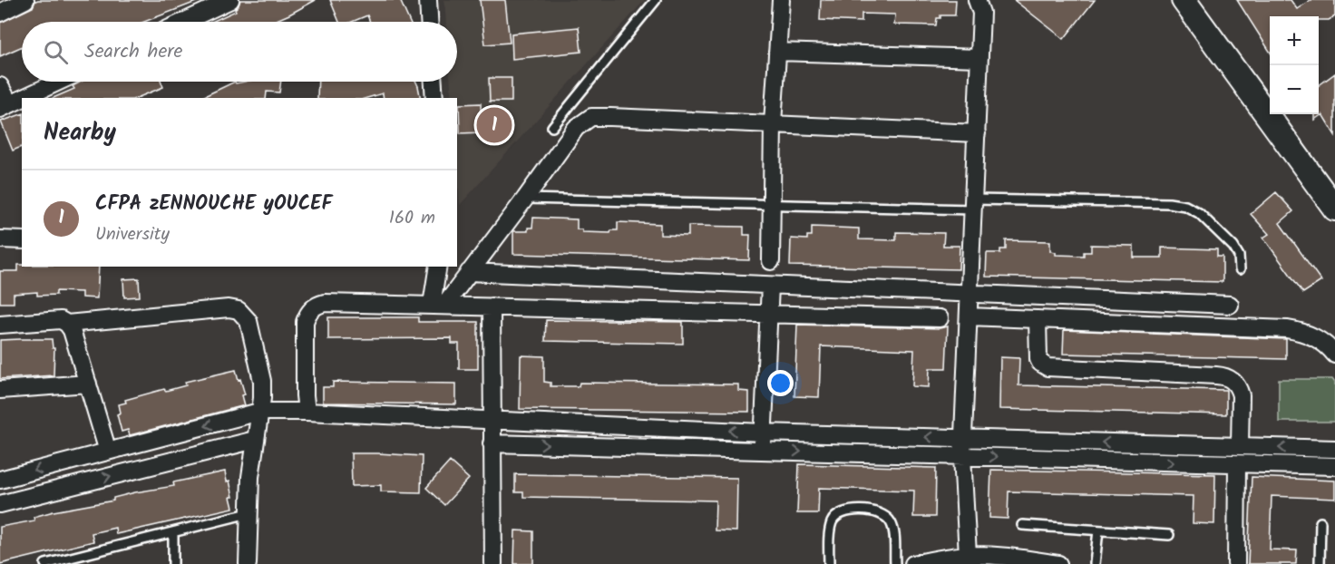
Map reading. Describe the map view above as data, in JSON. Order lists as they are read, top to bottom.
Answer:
{
  "page": {
    "map_buttons": ["+", "−"],
    "search": "Search here",
    "heading": "Nearby",
    "pins": "1",
    "list": [
      {
        "mark": "1",
        "name": "CFPA zENNOUCHE yOUCEF",
        "note": "University",
        "value": "160 m"
      }
    ]
  }
}
